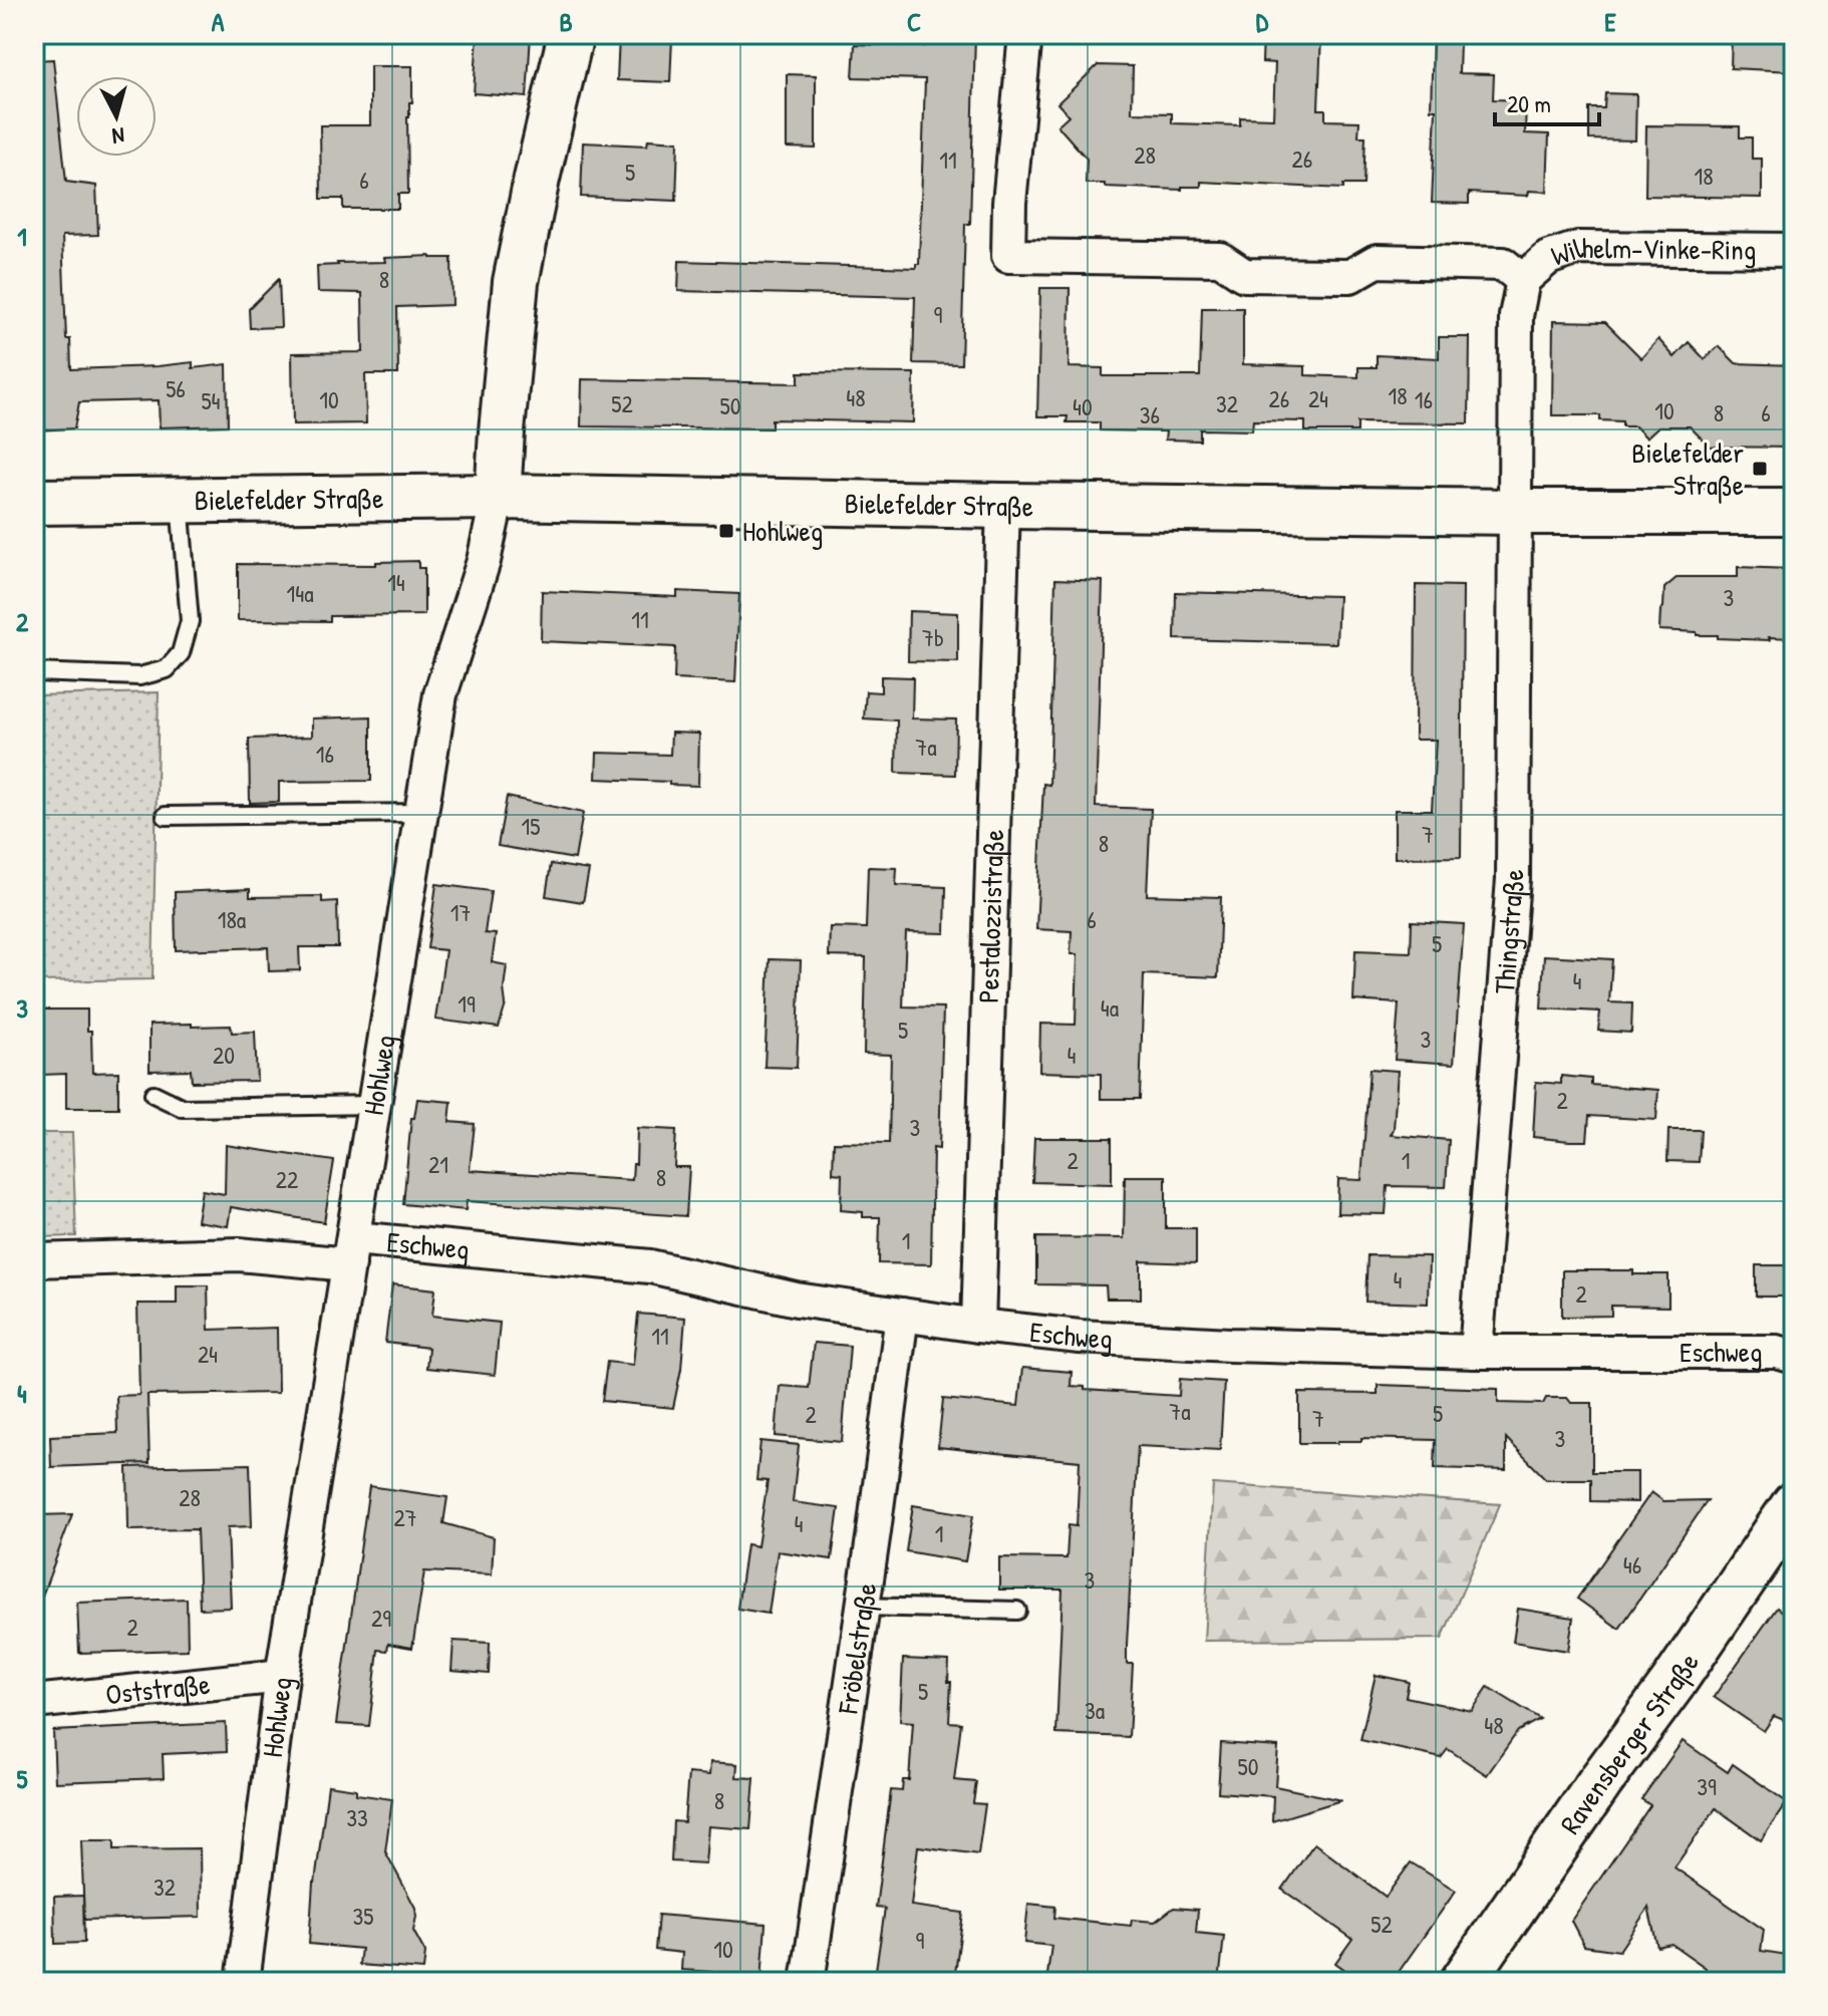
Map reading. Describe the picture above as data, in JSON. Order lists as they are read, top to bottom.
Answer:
{
  "streets": {
    "main road": ["Bielefelder Straße", "Hohlweg", "Ravensberger Straße"],
    "street": [
      "Wilhelm-Vinke-Ring",
      "Pestalozzistraße",
      "Thingstraße",
      "Eschweg",
      "Fröbelstraße",
      "Oststraße"
    ]
  },
  "crossings": [
    ["Wilhelm-Vinke-Ring", "Bielefelder Straße"],
    ["Wilhelm-Vinke-Ring", "Thingstraße"],
    ["Bielefelder Straße", "Pestalozzistraße"],
    ["Bielefelder Straße", "Thingstraße"],
    ["Bielefelder Straße", "Hohlweg"],
    ["Pestalozzistraße", "Eschweg"],
    ["Thingstraße", "Eschweg"],
    ["Hohlweg", "Eschweg"],
    ["Hohlweg", "Oststraße"],
    ["Eschweg", "Fröbelstraße"]
  ],
  "places": {
    "transit": ["Bielefelder Straße", "Hohlweg"]
  },
  "house_numbers": [
    "28",
    "26",
    "11",
    "5",
    "18",
    "6",
    "8",
    "9",
    "56",
    "18",
    "48",
    "26",
    "24",
    "10",
    "16",
    "54",
    "52",
    "32",
    "50",
    "40",
    "10",
    "8",
    "6",
    "36",
    "14",
    "14a",
    "3",
    "11",
    "7b",
    "7a",
    "16",
    "15",
    "7",
    "8",
    "17",
    "18a",
    "6",
    "5",
    "4",
    "19",
    "4a",
    "5",
    "3",
    "20",
    "4",
    "2",
    "3",
    "2",
    "1",
    "21",
    "8",
    "22",
    "1",
    "4",
    "2",
    "11",
    "24",
    "7a",
    "5",
    "2",
    "7",
    "3",
    "28",
    "27",
    "4",
    "1",
    "46",
    "3",
    "29",
    "2",
    "5",
    "3a",
    "48",
    "50",
    "39",
    "8",
    "33",
    "32",
    "35",
    "52",
    "9",
    "10"
  ],
  "scale_bar": "20 m",
  "north": "bottom",
  "grid": {
    "columns": [
      "A",
      "B",
      "C",
      "D",
      "E"
    ],
    "rows": [
      "1",
      "2",
      "3",
      "4",
      "5"
    ]
  }
}
